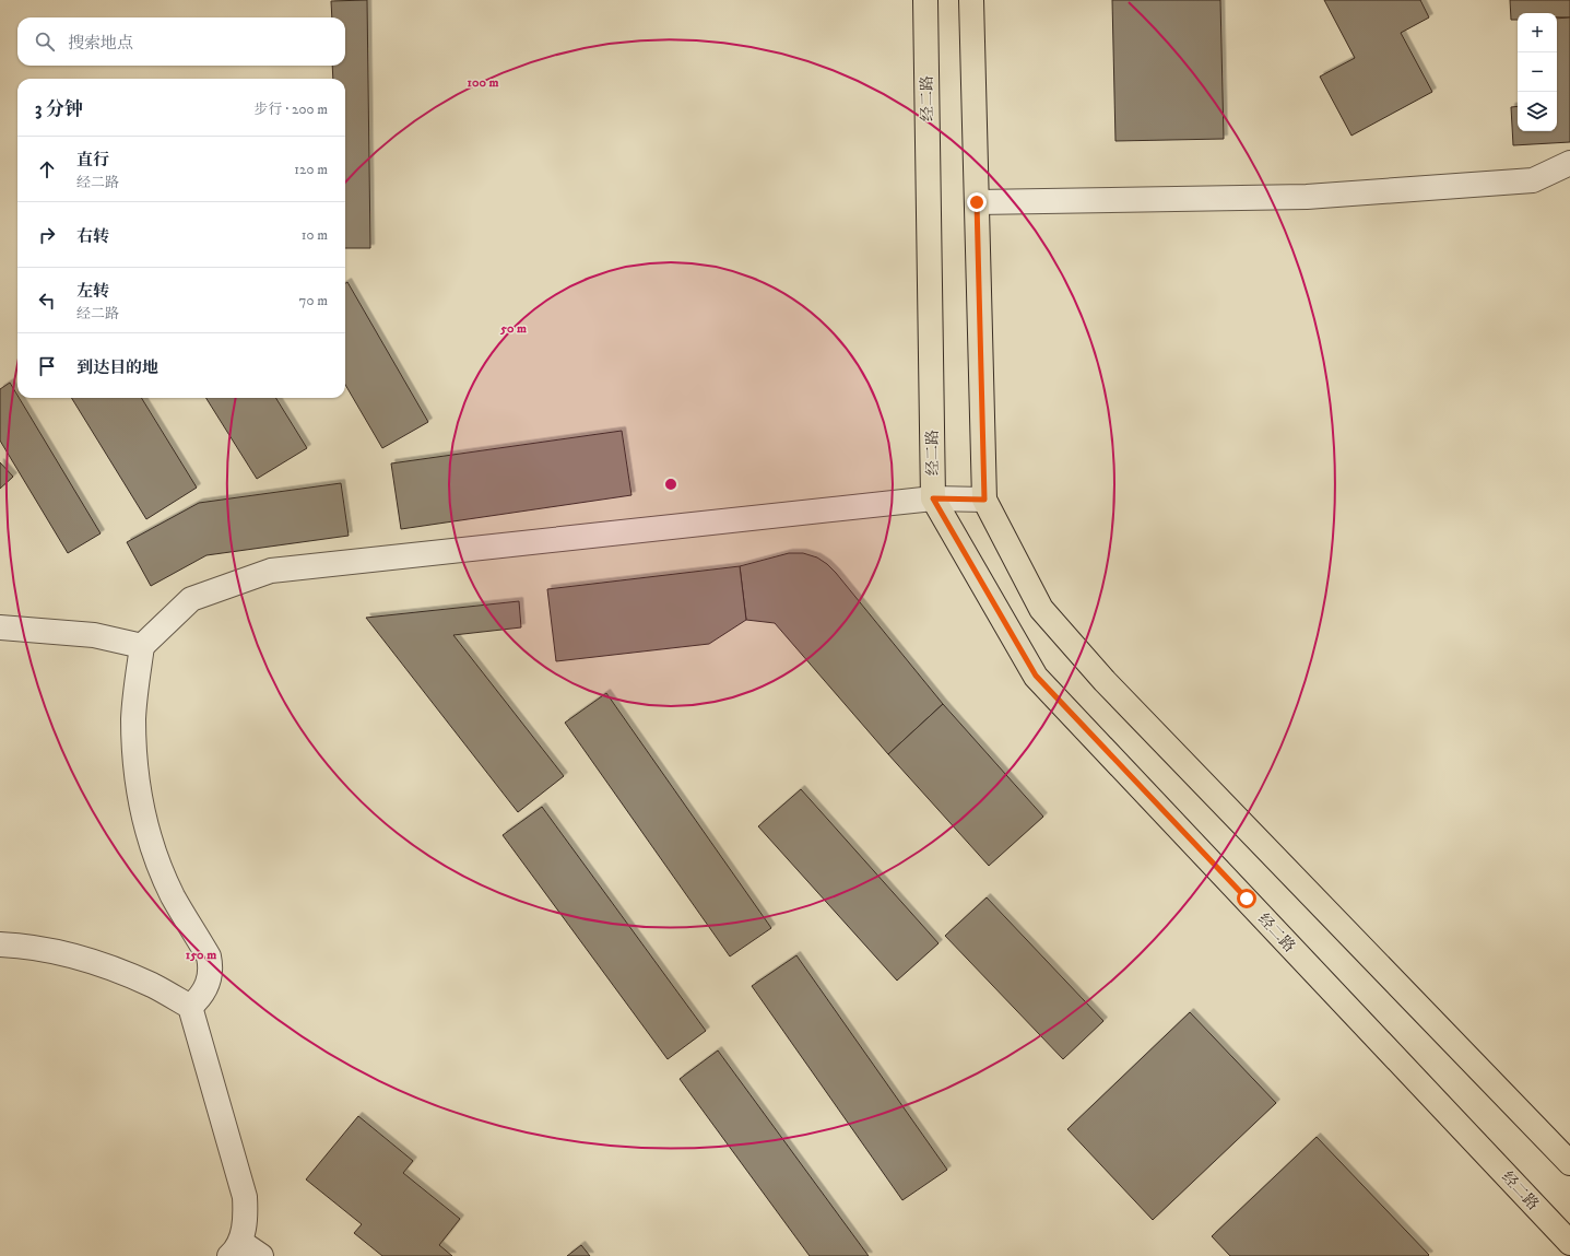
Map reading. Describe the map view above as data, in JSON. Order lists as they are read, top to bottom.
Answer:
{
  "streets": {
    "main road": ["经二路"]
  },
  "page": {
    "map_buttons": ["+", "−"],
    "search": "搜索地点",
    "heading": ["3 分钟", "步行 · 200 m"],
    "list": [
      ["直行", "经二路", "120 m"],
      ["右转", "10 m"],
      ["左转", "经二路", "70 m"],
      "到达目的地"
    ]
  },
  "rings": ["100 m", "50 m", "150 m"]
}
